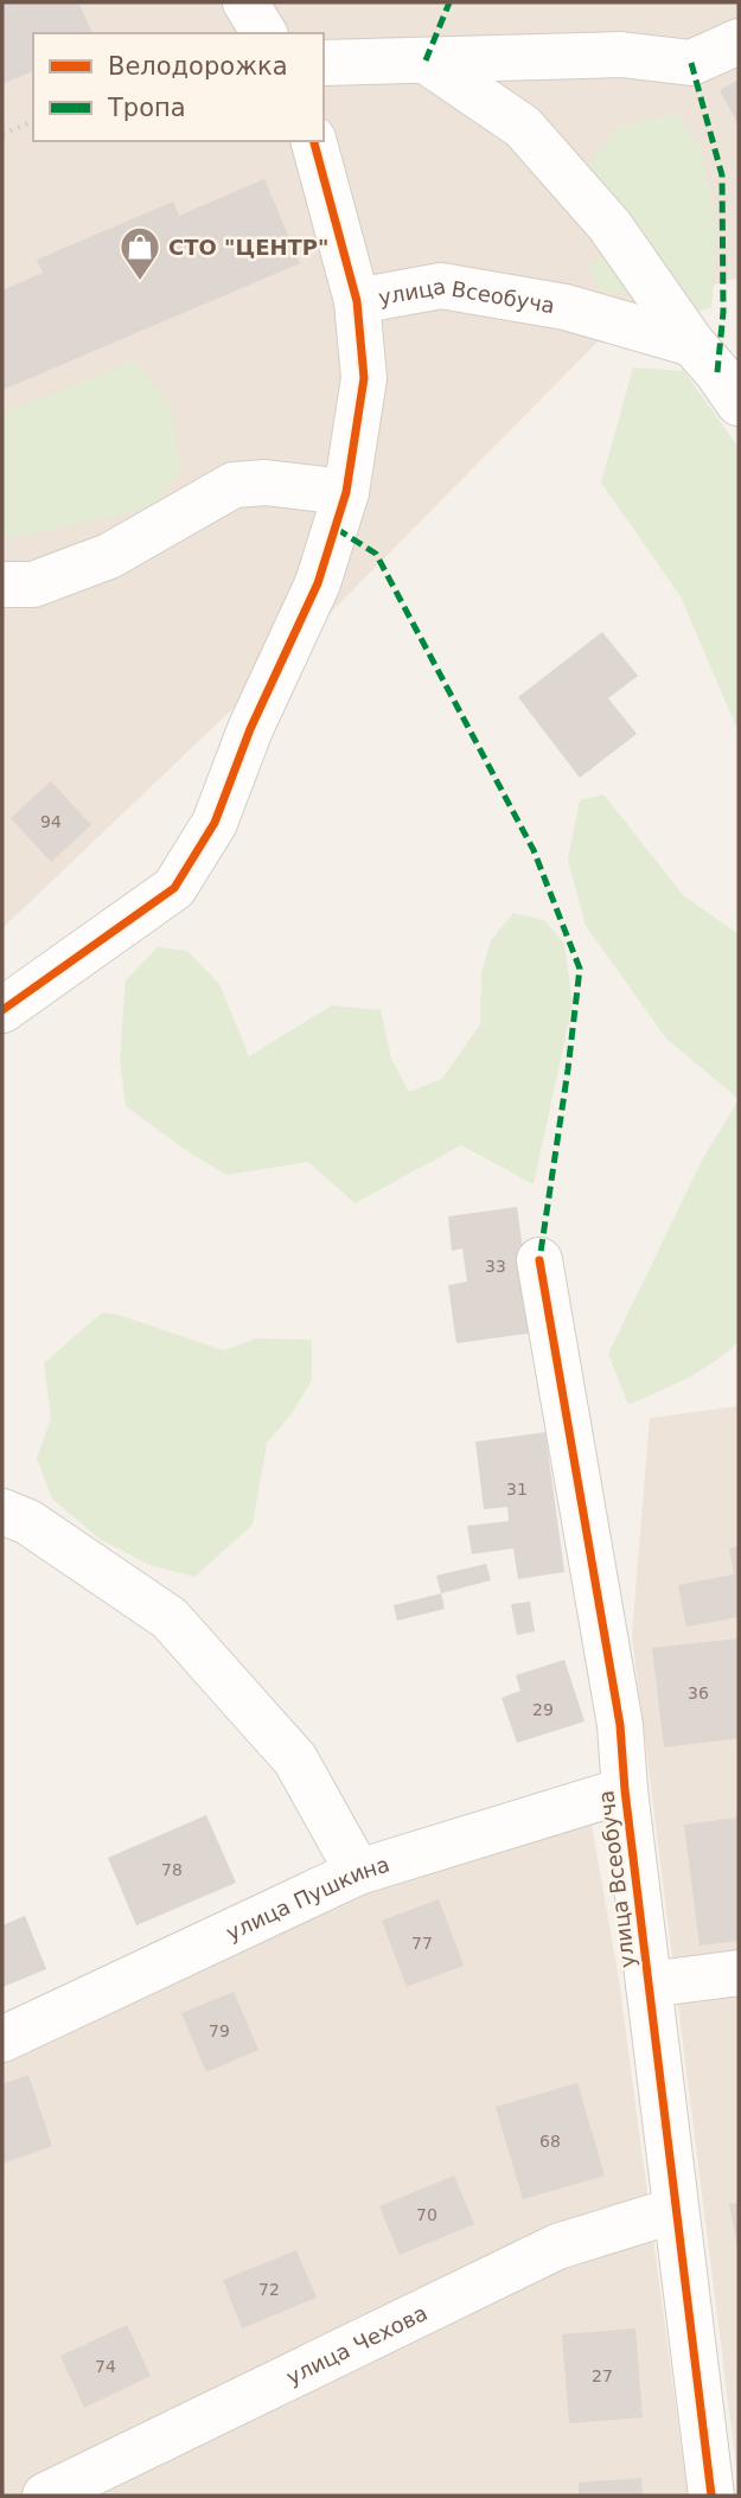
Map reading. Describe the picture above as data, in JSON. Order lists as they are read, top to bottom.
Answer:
{
  "streets": {
    "street": ["улица Всеобуча", "улица Пушкина", "улица Чехова"]
  },
  "crossings": [
    ["улица Всеобуча", "улица Пушкина"],
    ["улица Всеобуча", "улица Чехова"]
  ],
  "places": {
    "shop": ["СТО \"ЦЕНТР\""]
  },
  "house_numbers": [
    "94",
    "33",
    "31",
    "36",
    "29",
    "78",
    "77",
    "79",
    "68",
    "70",
    "72",
    "74",
    "27"
  ],
  "legend": ["Велодорожка", "Тропа"]
}
